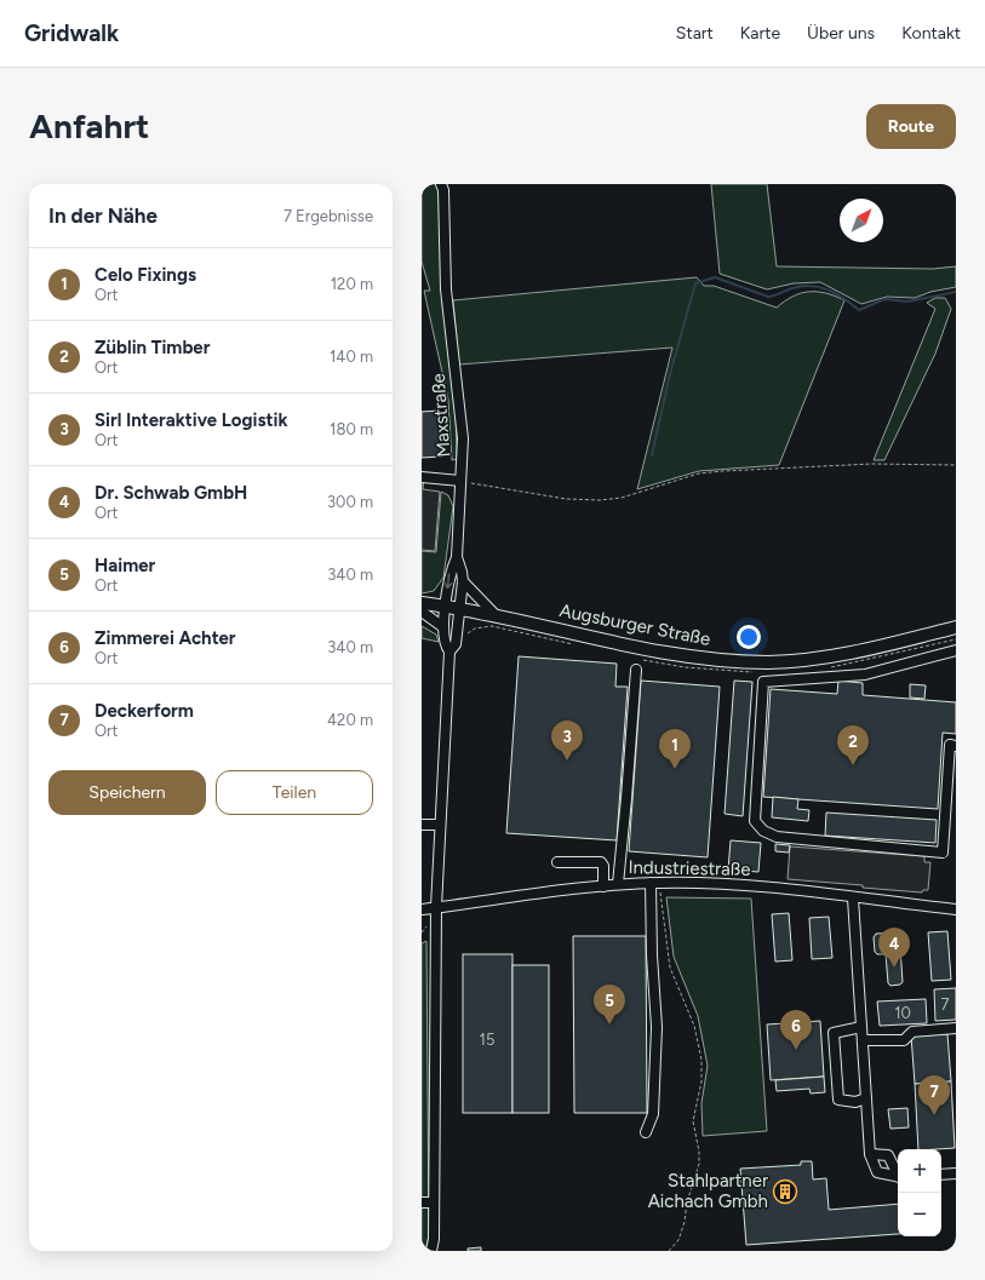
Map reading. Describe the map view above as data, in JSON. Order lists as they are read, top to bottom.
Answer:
{
  "streets": {
    "main road": ["Augsburger Straße"],
    "street": ["Maxstraße", "Industriestraße"]
  },
  "crossings": [
    ["Maxstraße", "Augsburger Straße"]
  ],
  "places": {
    "building": ["Stahlpartner Aichach Gmbh"]
  },
  "house_numbers": ["7", "10", "15"],
  "north": "top right",
  "page": {
    "header": "Gridwalk",
    "nav": [
      "Start",
      "Karte",
      "Über uns",
      "Kontakt"
    ],
    "buttons": [
      "Route",
      ["Speichern", "Teilen"]
    ],
    "title": "Anfahrt",
    "heading": ["In der Nähe", "7 Ergebnisse"],
    "list": [
      {
        "mark": "1",
        "name": "Celo Fixings",
        "note": "Ort",
        "value": "120 m"
      },
      {
        "mark": "2",
        "name": "Züblin Timber",
        "note": "Ort",
        "value": "140 m"
      },
      {
        "mark": "3",
        "name": "Sirl Interaktive Logistik",
        "note": "Ort",
        "value": "180 m"
      },
      {
        "mark": "4",
        "name": "Dr. Schwab GmbH",
        "note": "Ort",
        "value": "300 m"
      },
      {
        "mark": "5",
        "name": "Haimer",
        "note": "Ort",
        "value": "340 m"
      },
      {
        "mark": "6",
        "name": "Zimmerei Achter",
        "note": "Ort",
        "value": "340 m"
      },
      {
        "mark": "7",
        "name": "Deckerform",
        "note": "Ort",
        "value": "420 m"
      }
    ],
    "pins": [
      "3",
      "2",
      "1",
      "4",
      "5",
      "6",
      "7"
    ],
    "map_buttons": ["+", "−"]
  }
}
